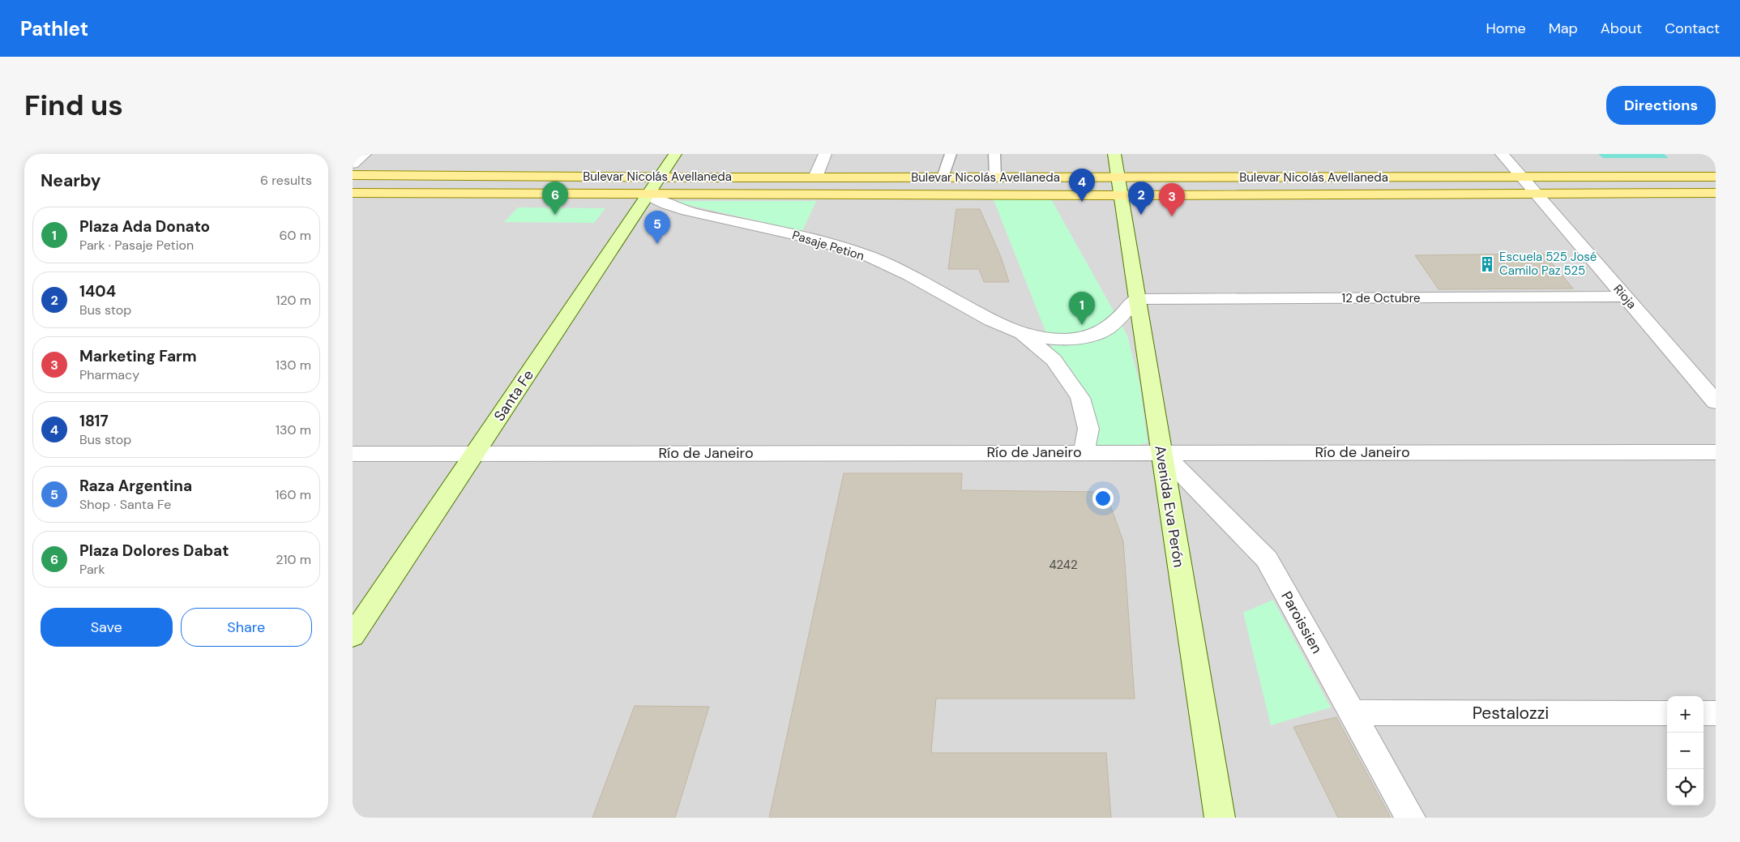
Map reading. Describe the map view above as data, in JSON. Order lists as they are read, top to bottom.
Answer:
{
  "streets": {
    "main road": ["Bulevar Nicolás Avellaneda", "Santa Fe", "Avenida Eva Perón"],
    "street": [
      "Pasaje Petion",
      "Rioja",
      "12 de Octubre",
      "Río de Janeiro",
      "Paroissien",
      "Pestalozzi"
    ]
  },
  "crossings": [
    ["Bulevar Nicolás Avellaneda", "Pasaje Petion"],
    ["Bulevar Nicolás Avellaneda", "Rioja"],
    ["Bulevar Nicolás Avellaneda", "Santa Fe"],
    ["Bulevar Nicolás Avellaneda", "Avenida Eva Perón"],
    ["Pasaje Petion", "12 de Octubre"],
    ["Pasaje Petion", "Santa Fe"],
    ["Pasaje Petion", "Río de Janeiro"],
    ["Pasaje Petion", "Avenida Eva Perón"],
    ["Rioja", "12 de Octubre"],
    ["12 de Octubre", "Avenida Eva Perón"],
    ["Santa Fe", "Río de Janeiro"],
    ["Río de Janeiro", "Avenida Eva Perón"],
    ["Río de Janeiro", "Paroissien"],
    ["Avenida Eva Perón", "Paroissien"],
    ["Paroissien", "Pestalozzi"]
  ],
  "places": {
    "building": ["Escuela 525 José Camilo Paz 525"]
  },
  "house_numbers": ["4242"],
  "page": {
    "header": "Pathlet",
    "nav": [
      "Home",
      "Map",
      "About",
      "Contact"
    ],
    "buttons": [
      "Directions",
      ["Save", "Share"]
    ],
    "title": "Find us",
    "heading": ["Nearby", "6 results"],
    "pins": [
      "4",
      "2",
      "6",
      "3",
      "5",
      "1"
    ],
    "list": [
      {
        "mark": "1",
        "name": "Plaza Ada Donato",
        "note": "Park · Pasaje Petion",
        "value": "60 m"
      },
      {
        "mark": "2",
        "name": "1404",
        "note": "Bus stop",
        "value": "120 m"
      },
      {
        "mark": "3",
        "name": "Marketing Farm",
        "note": "Pharmacy",
        "value": "130 m"
      },
      {
        "mark": "4",
        "name": "1817",
        "note": "Bus stop",
        "value": "130 m"
      },
      {
        "mark": "5",
        "name": "Raza Argentina",
        "note": "Shop · Santa Fe",
        "value": "160 m"
      },
      {
        "mark": "6",
        "name": "Plaza Dolores Dabat",
        "note": "Park",
        "value": "210 m"
      }
    ],
    "map_buttons": ["+", "−"]
  }
}
